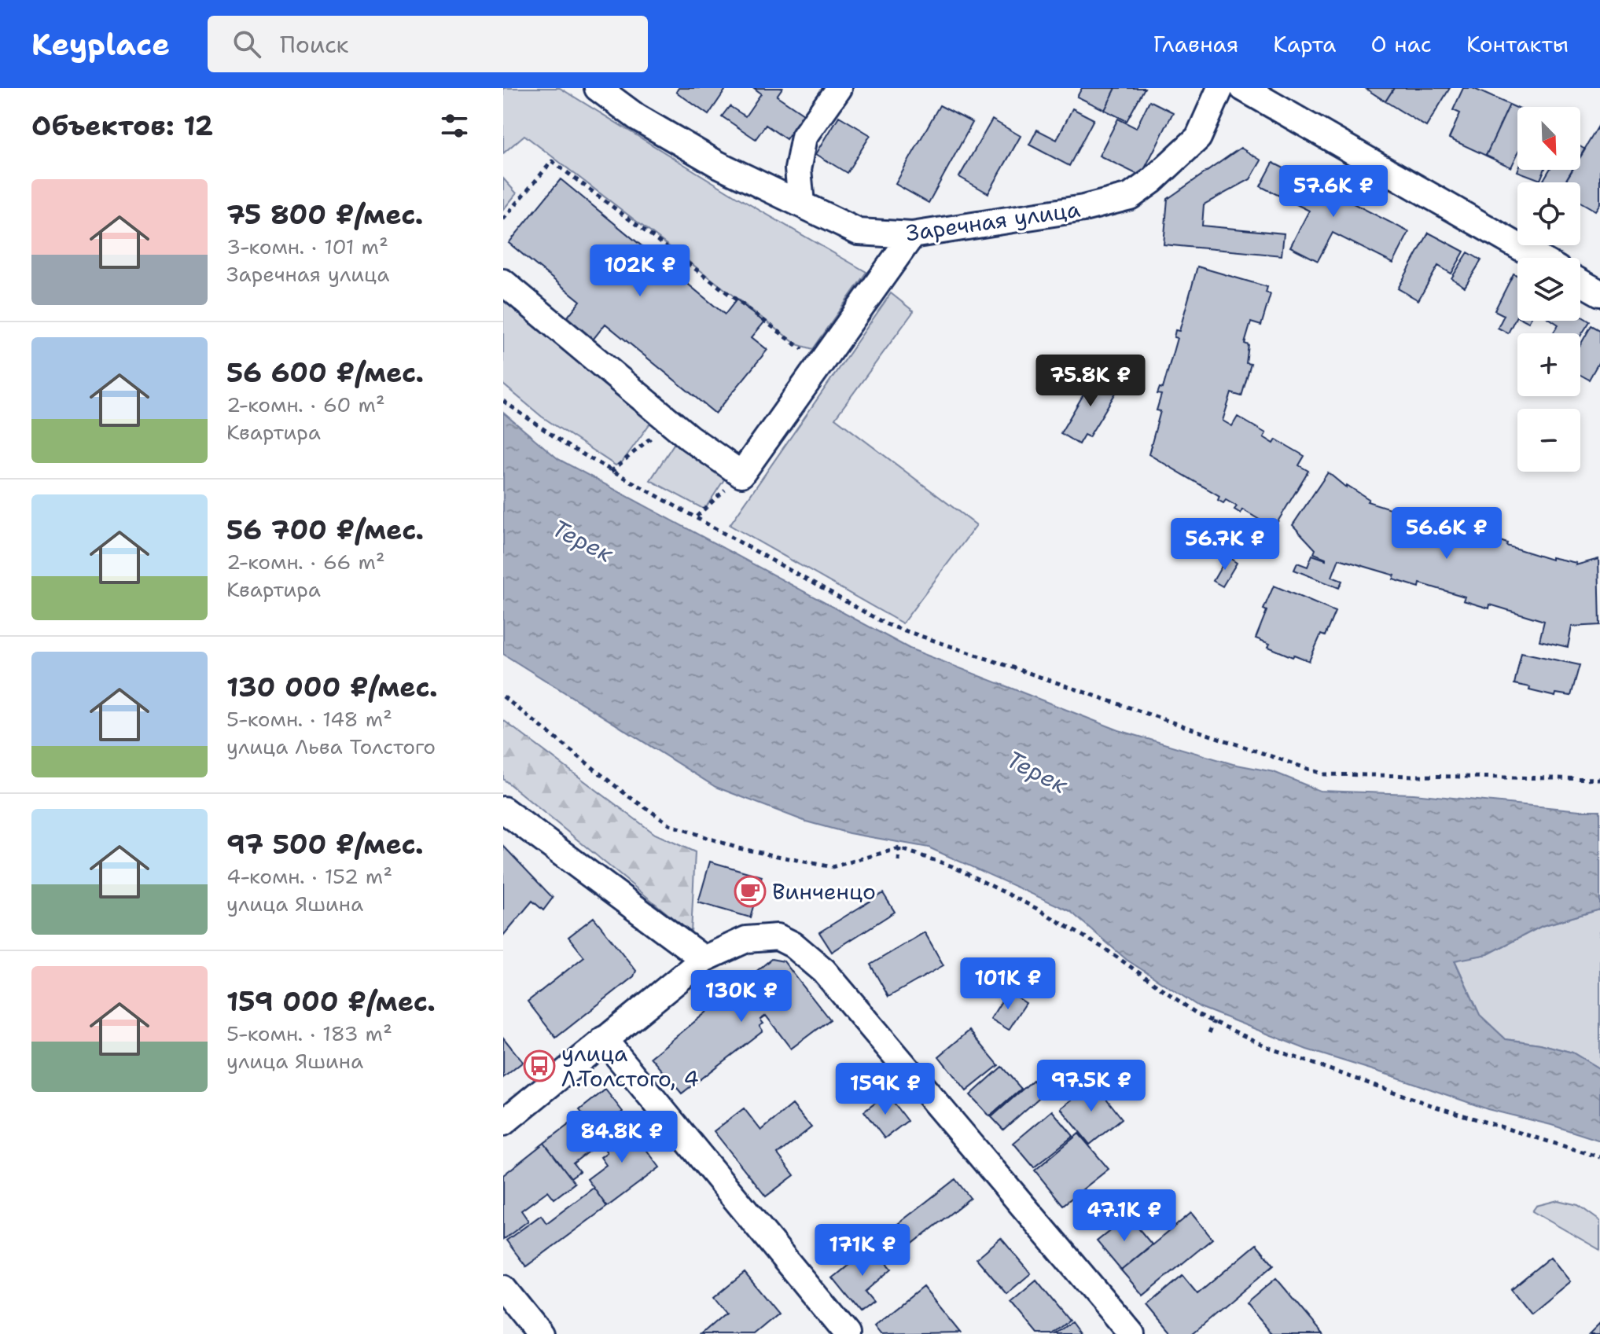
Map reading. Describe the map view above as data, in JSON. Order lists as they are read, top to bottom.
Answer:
{
  "streets": {
    "street": ["Заречная улица"]
  },
  "water": ["Терек"],
  "places": {
    "cafe": ["Винченцо"],
    "bus stop": ["улица Л.Толстого, 4"]
  },
  "north": "bottom right",
  "page": {
    "header": "Keyplace",
    "search": "Поиск",
    "nav": [
      "Главная",
      "Карта",
      "О нас",
      "Контакты"
    ],
    "heading": "Объектов: 12",
    "map_buttons": ["+", "−"],
    "list": [
      {
        "name": "75 800 ₽/мес.",
        "note": "3-комн. · 101 m² · Заречная улица"
      },
      {
        "name": "56 600 ₽/мес.",
        "note": "2-комн. · 60 m² · Квартира"
      },
      {
        "name": "56 700 ₽/мес.",
        "note": "2-комн. · 66 m² · Квартира"
      },
      {
        "name": "130 000 ₽/мес.",
        "note": "5-комн. · 148 m² · улица Льва Толстого"
      },
      {
        "name": "97 500 ₽/мес.",
        "note": "4-комн. · 152 m² · улица Яшина"
      },
      {
        "name": "159 000 ₽/мес.",
        "note": "5-комн. · 183 m² · улица Яшина"
      }
    ],
    "price": [
      "57.6K ₽",
      "102K ₽",
      "75.8K ₽",
      "56.6K ₽",
      "56.7K ₽",
      "101K ₽",
      "130K ₽",
      "97.5K ₽",
      "159K ₽",
      "84.8K ₽",
      "47.1K ₽",
      "171K ₽"
    ]
  }
}
